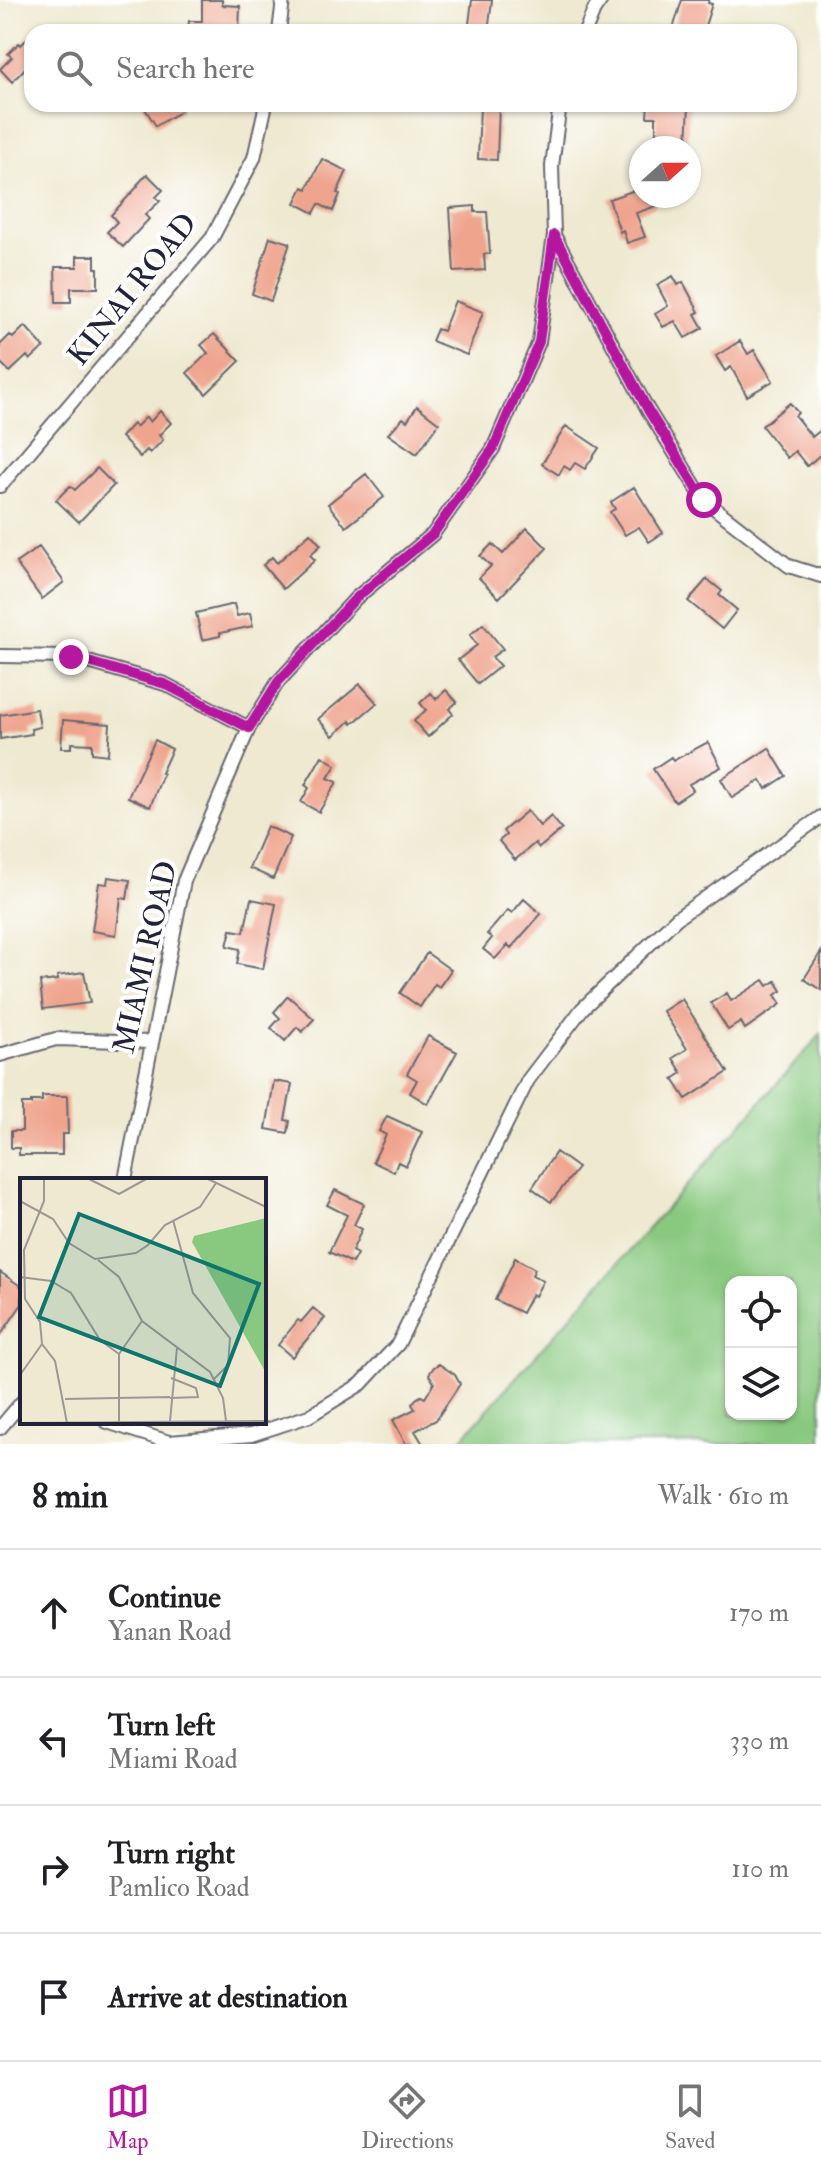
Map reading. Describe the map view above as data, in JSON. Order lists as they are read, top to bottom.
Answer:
{
  "streets": {
    "street": ["KINAI ROAD", "MIAMI ROAD"]
  },
  "north": "right",
  "page": {
    "search": "Search here",
    "heading": ["8 min", "Walk · 610 m"],
    "list": [
      ["Continue", "Yanan Road", "170 m"],
      ["Turn left", "Miami Road", "330 m"],
      ["Turn right", "Pamlico Road", "110 m"],
      "Arrive at destination"
    ],
    "nav": ["Map", "Directions", "Saved"]
  }
}
